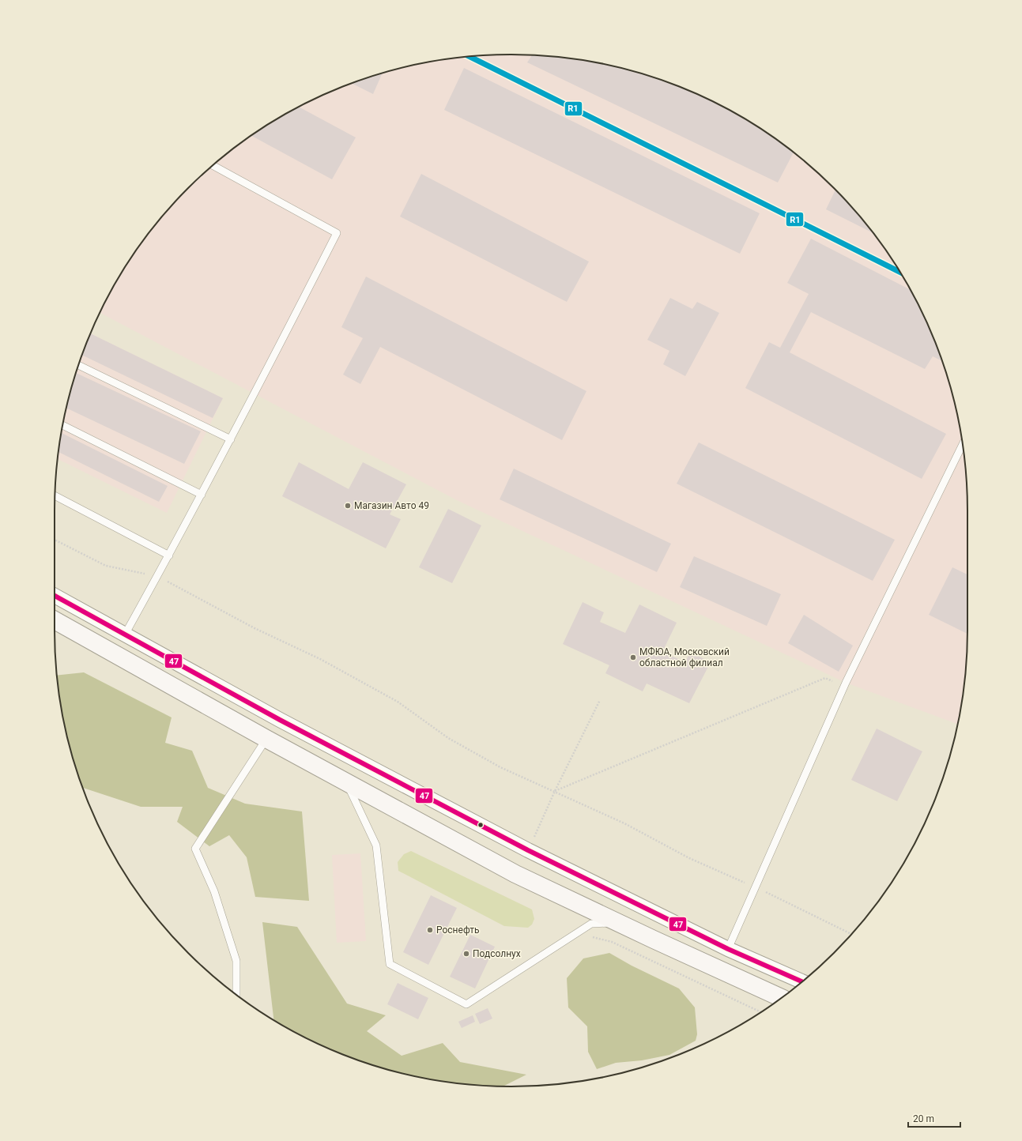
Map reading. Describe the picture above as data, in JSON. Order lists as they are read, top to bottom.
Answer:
{
  "places": [
    "Магазин Авто 49",
    "МФЮА, Московский областной филиал",
    "Роснефть",
    "Подсолнух"
  ],
  "lines": ["transit line R1", "transit line 47"],
  "scale_bar": "20 m"
}
